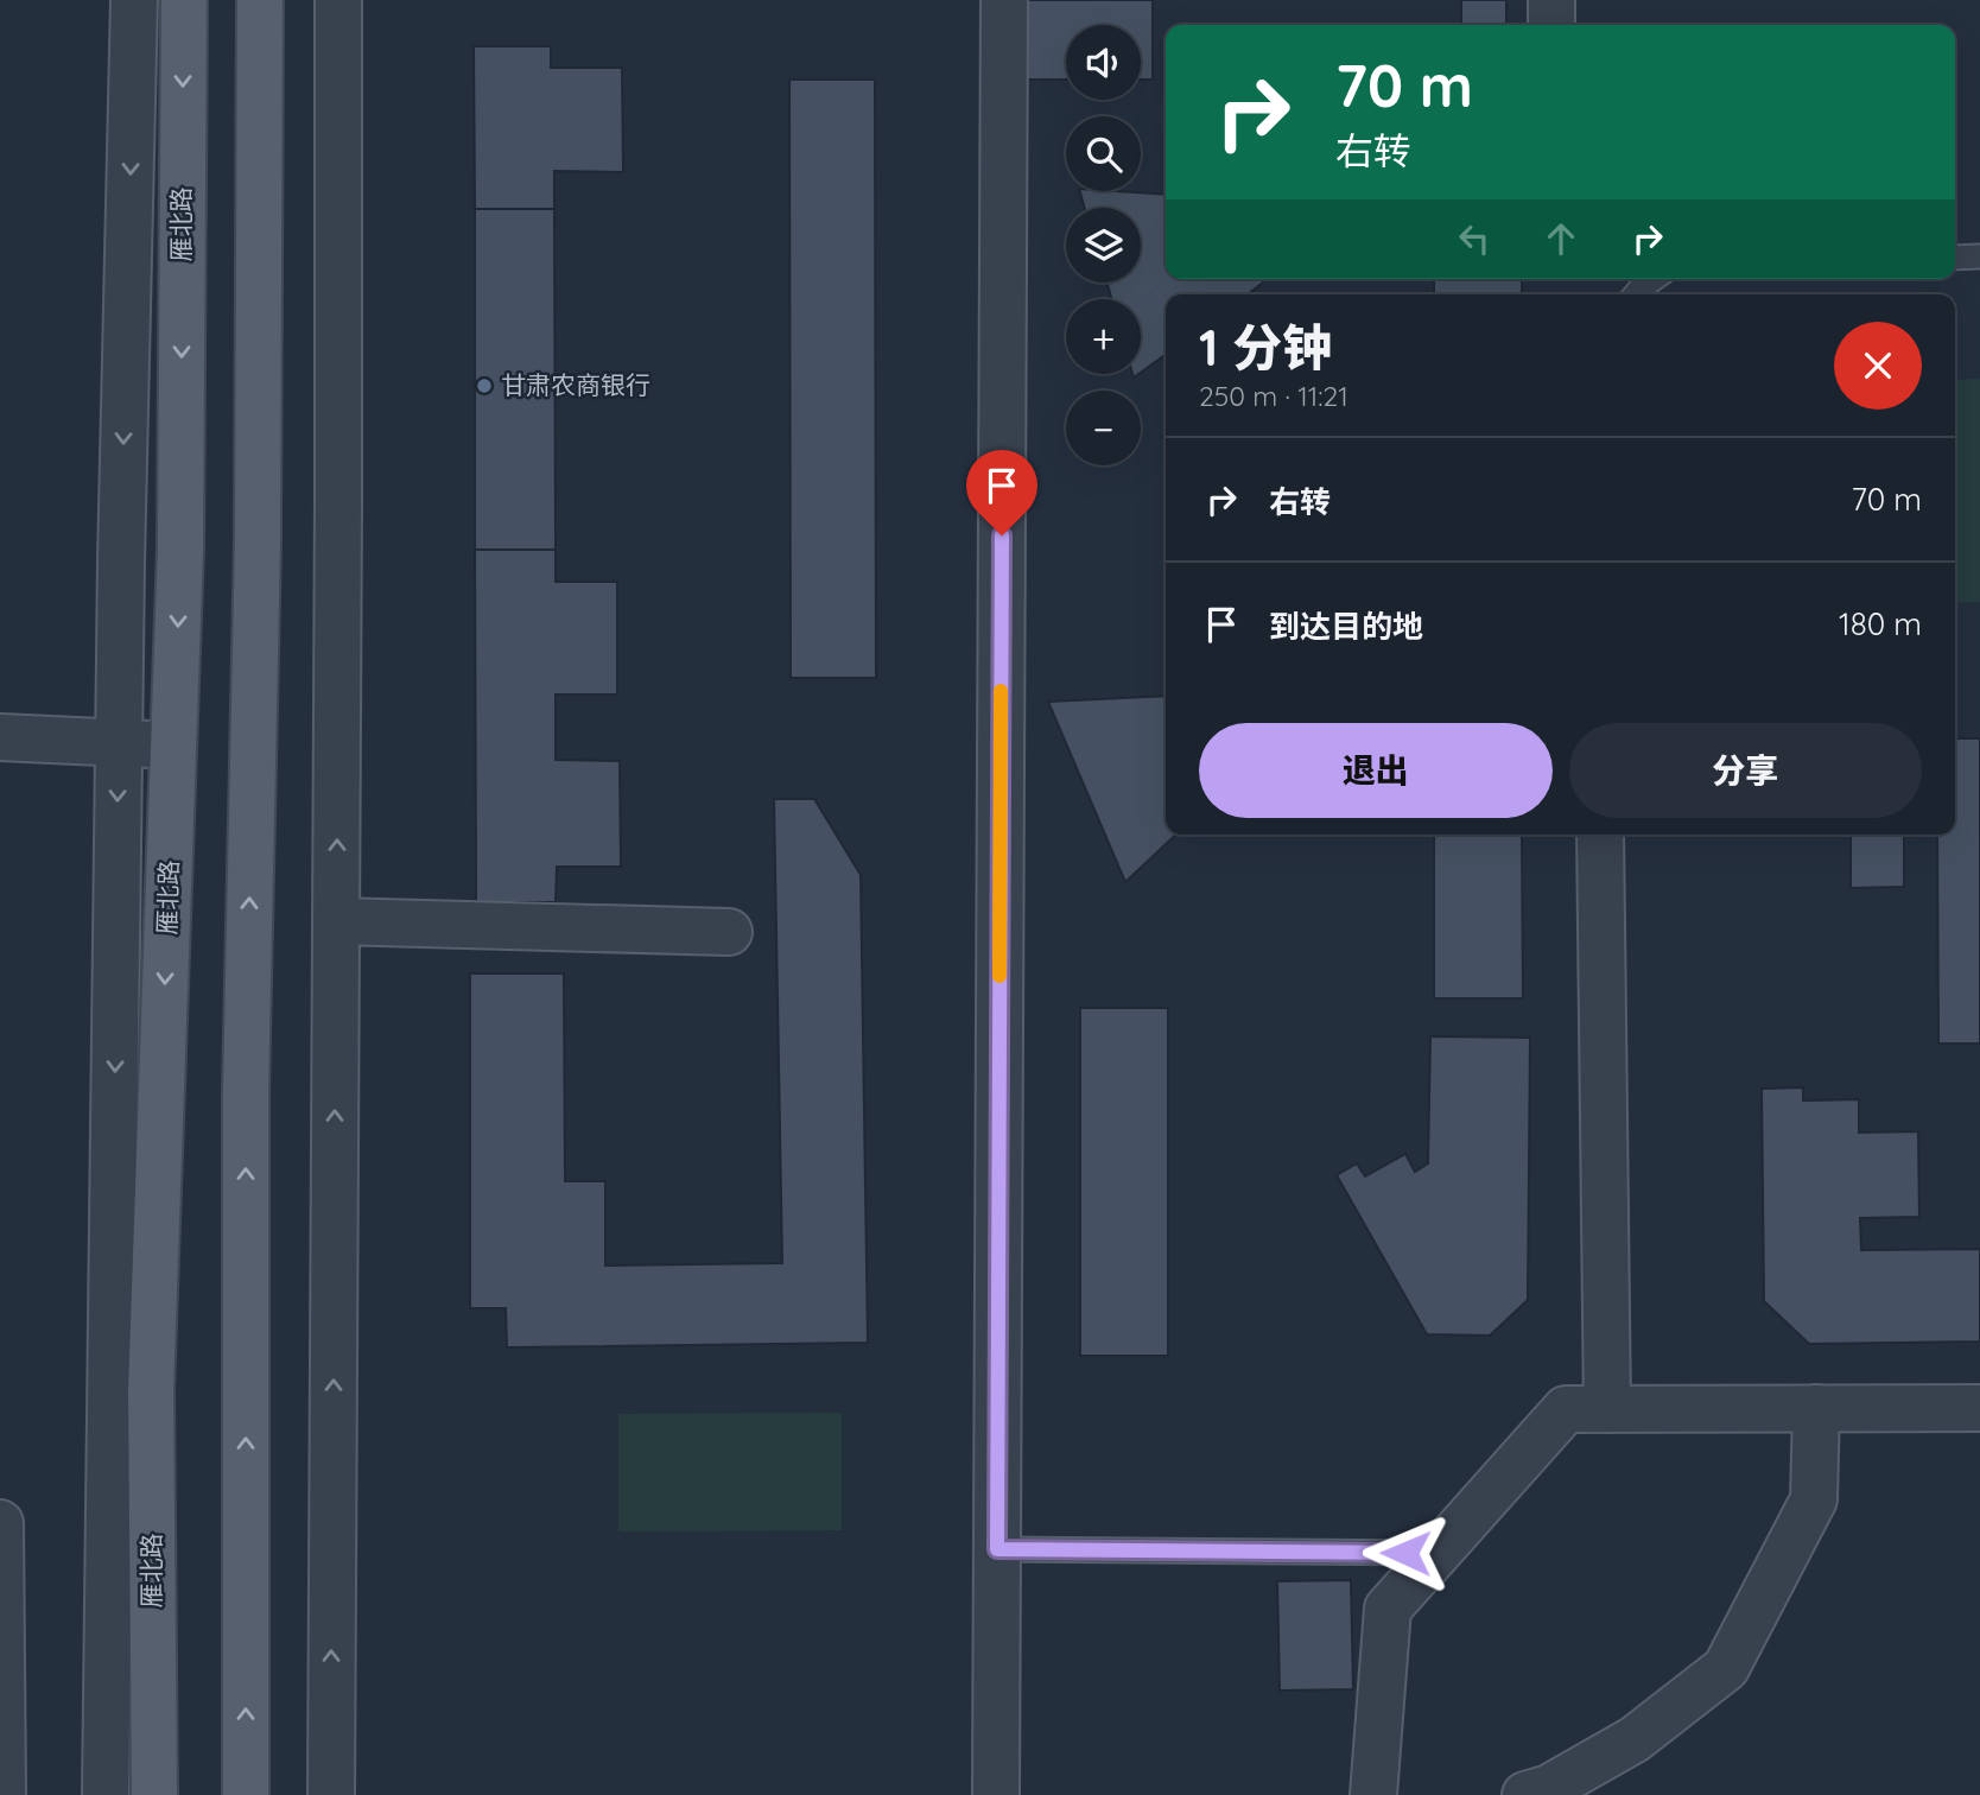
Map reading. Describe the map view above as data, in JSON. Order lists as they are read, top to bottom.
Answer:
{
  "streets": {
    "main road": ["雁北路"]
  },
  "places": ["甘肃农商银行"],
  "page": {
    "map_buttons": ["+", "−"],
    "turn": ["70 m", "右转"],
    "heading": ["1 分钟", "250 m · 11:21"],
    "list": [
      {
        "name": "右转",
        "value": "70 m"
      },
      {
        "name": "到达目的地",
        "value": "180 m"
      }
    ],
    "buttons": ["退出", "分享"]
  }
}
